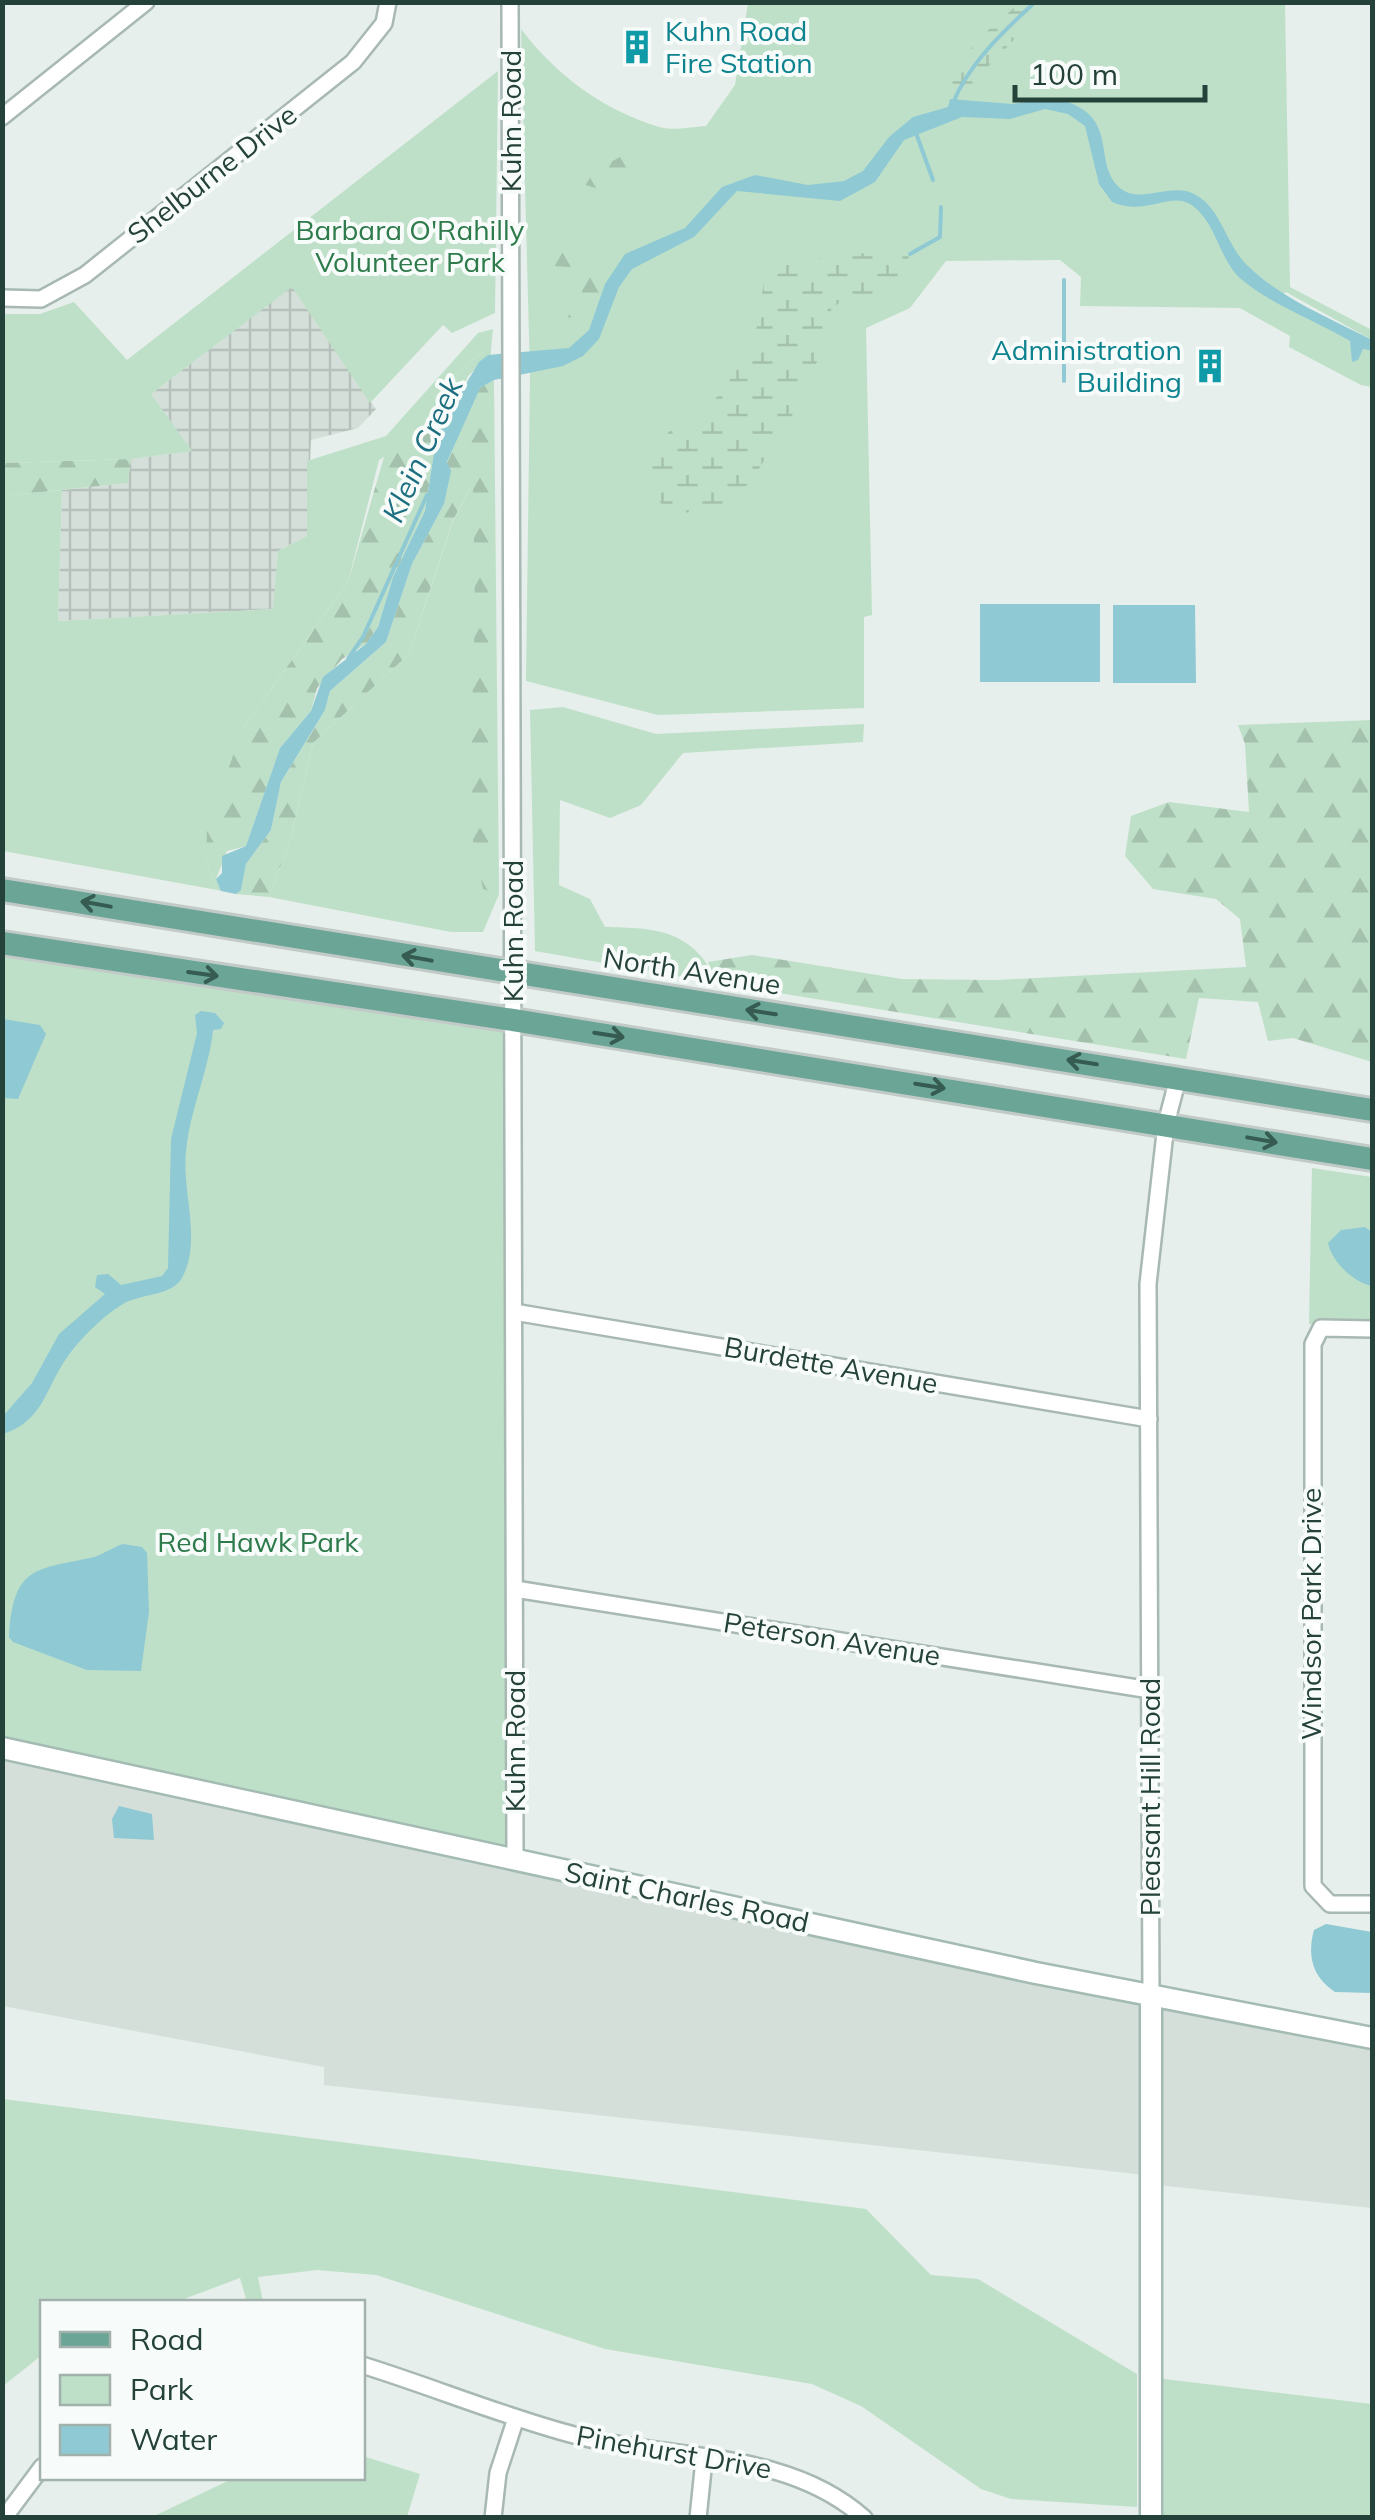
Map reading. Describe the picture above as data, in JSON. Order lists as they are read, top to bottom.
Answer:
{
  "streets": {
    "main road": ["North Avenue"],
    "street": [
      "Kuhn Road",
      "Shelburne Drive",
      "Burdette Avenue",
      "Windsor Park Drive",
      "Peterson Avenue",
      "Pleasant Hill Road",
      "Saint Charles Road",
      "Pinehurst Drive"
    ]
  },
  "crossings": [
    ["Kuhn Road", "North Avenue"],
    ["Kuhn Road", "Burdette Avenue"],
    ["Kuhn Road", "Peterson Avenue"],
    ["Kuhn Road", "Saint Charles Road"],
    ["North Avenue", "Pleasant Hill Road"],
    ["Burdette Avenue", "Pleasant Hill Road"],
    ["Peterson Avenue", "Pleasant Hill Road"],
    ["Pleasant Hill Road", "Saint Charles Road"]
  ],
  "water": ["Klein Creek"],
  "parks": ["Barbara O'Rahilly Volunteer Park", "Red Hawk Park"],
  "places": {
    "building": ["Kuhn Road Fire Station", "Administration Building"]
  },
  "legend": ["Road", "Park", "Water"],
  "scale_bar": "100 m"
}
